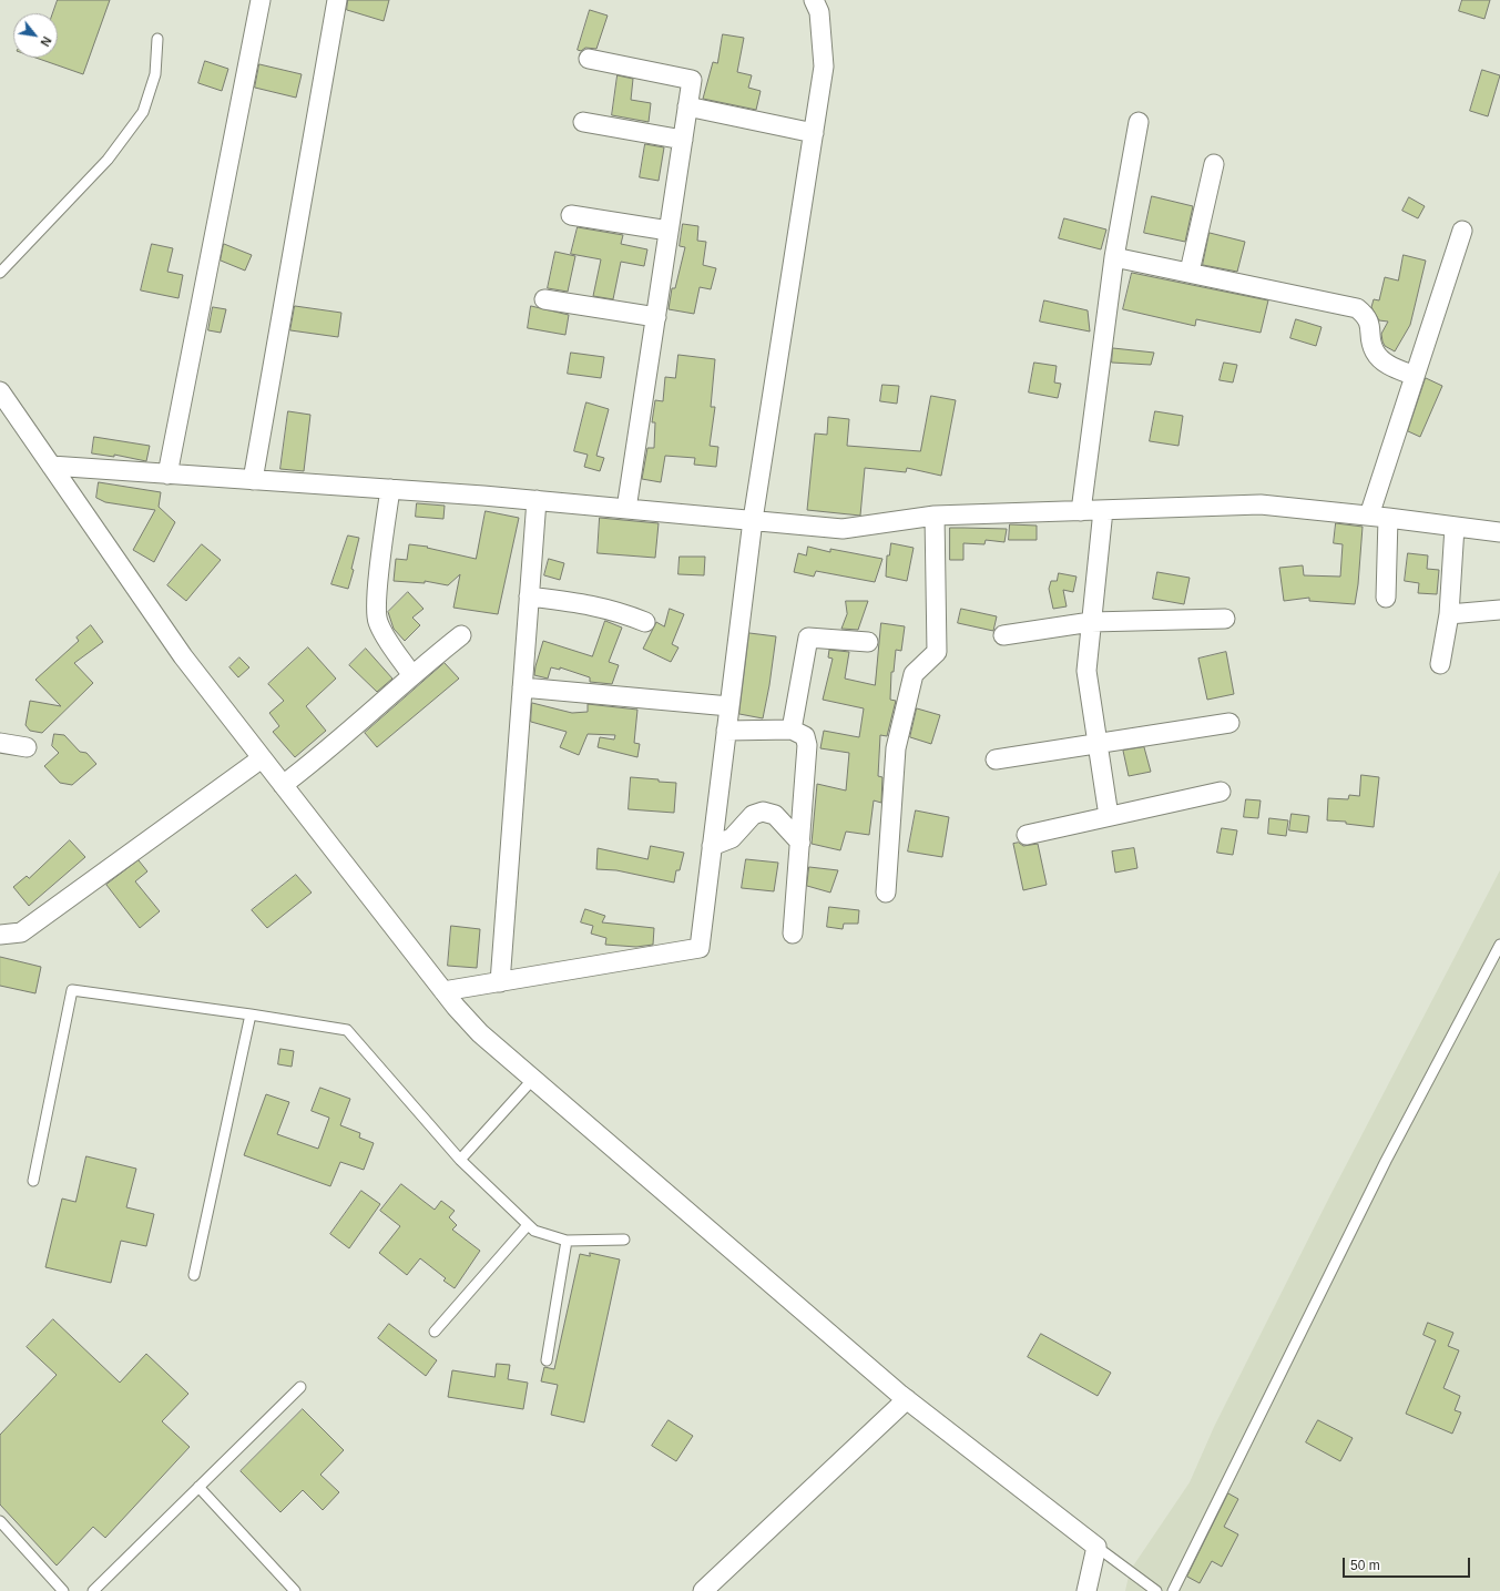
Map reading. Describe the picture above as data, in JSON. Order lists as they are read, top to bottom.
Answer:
{
  "scale_bar": "50 m",
  "north": "bottom right"
}
